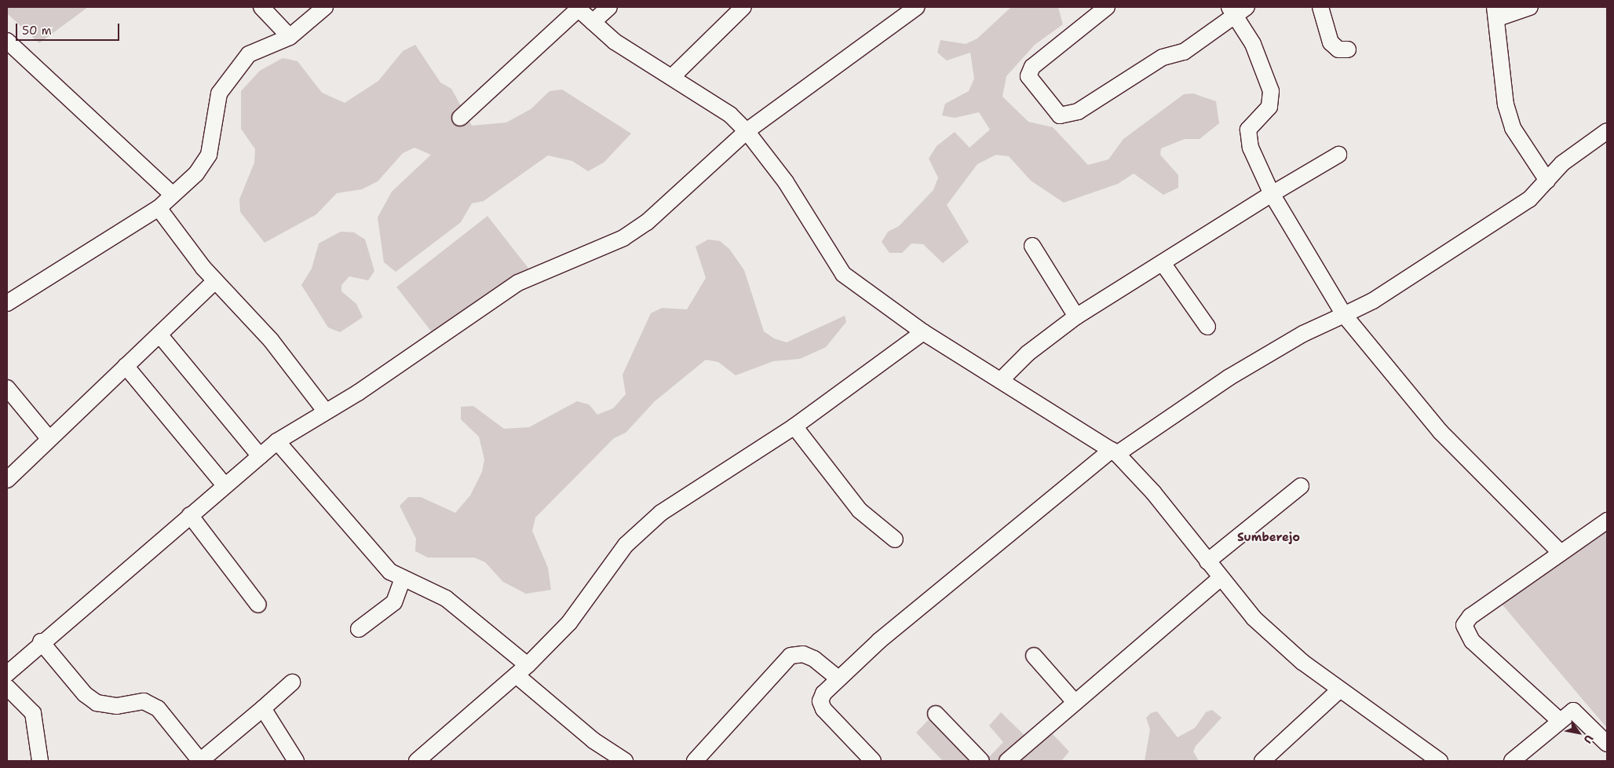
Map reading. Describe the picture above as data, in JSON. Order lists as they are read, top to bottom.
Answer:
{
  "districts": ["Sumberejo"],
  "scale_bar": "50 m",
  "north": "bottom right"
}
